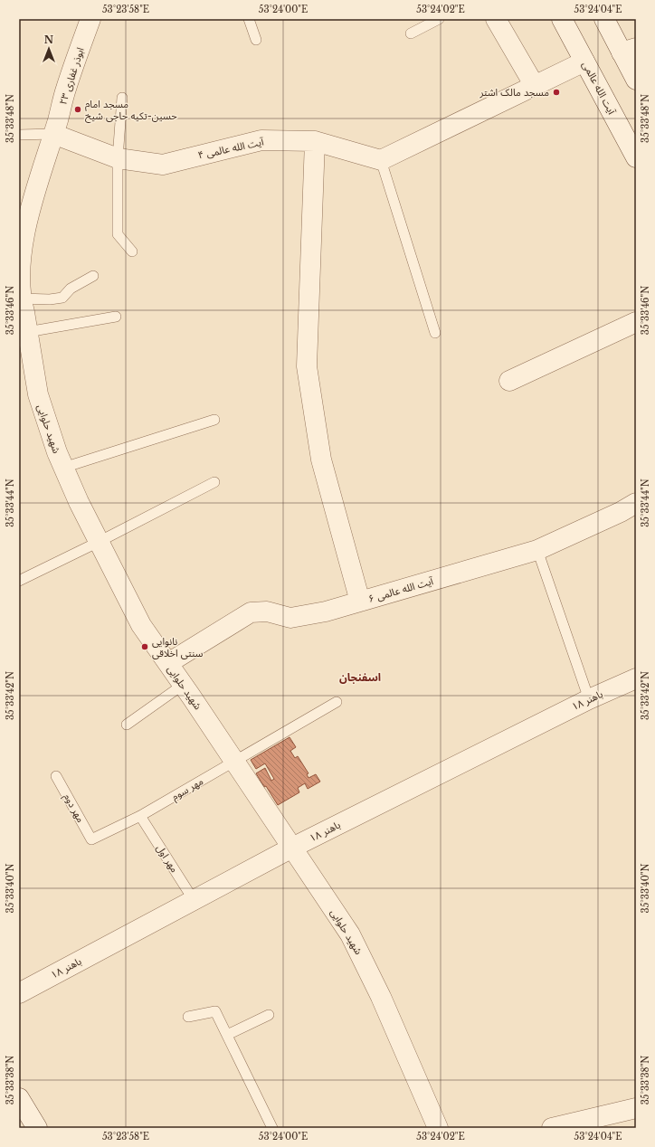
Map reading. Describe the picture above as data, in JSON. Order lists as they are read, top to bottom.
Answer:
{
  "streets": {
    "street": [
      "ابوذر غفاری ۲۳",
      "آیت الله عالمی",
      "آیت الله عالمی ۴",
      "شهید حلوایی",
      "آیت الله عالمی ۶",
      "باهنر ۱۸"
    ],
    "lane": ["مهر سوم", "مهر دوم", "مهر اول"]
  },
  "crossings": [
    ["ابوذر غفاری ۲۳", "آیت الله عالمی ۴"],
    ["ابوذر غفاری ۲۳", "شهید حلوایی"],
    ["آیت الله عالمی ۴", "شهید حلوایی"],
    ["شهید حلوایی", "آیت الله عالمی ۶"],
    ["شهید حلوایی", "باهنر ۱۸"],
    ["شهید حلوایی", "مهر سوم"],
    ["باهنر ۱۸", "مهر اول"],
    ["مهر سوم", "مهر دوم"],
    ["مهر سوم", "مهر اول"]
  ],
  "districts": ["اسفنجان"],
  "places": ["مسجد مالک اشتر", "مسجد امام حسین-تکیه حاجی شیخ", "نانوایی سنتی اخلاقی"],
  "north": "top",
  "coordinates": [
    "53°23'58\"E",
    "53°24'00\"E",
    "53°24'02\"E",
    "53°24'04\"E",
    "35°33'48\"N",
    "35°33'46\"N",
    "35°33'44\"N",
    "35°33'42\"N",
    "35°33'40\"N",
    "35°33'38\"N"
  ]
}
